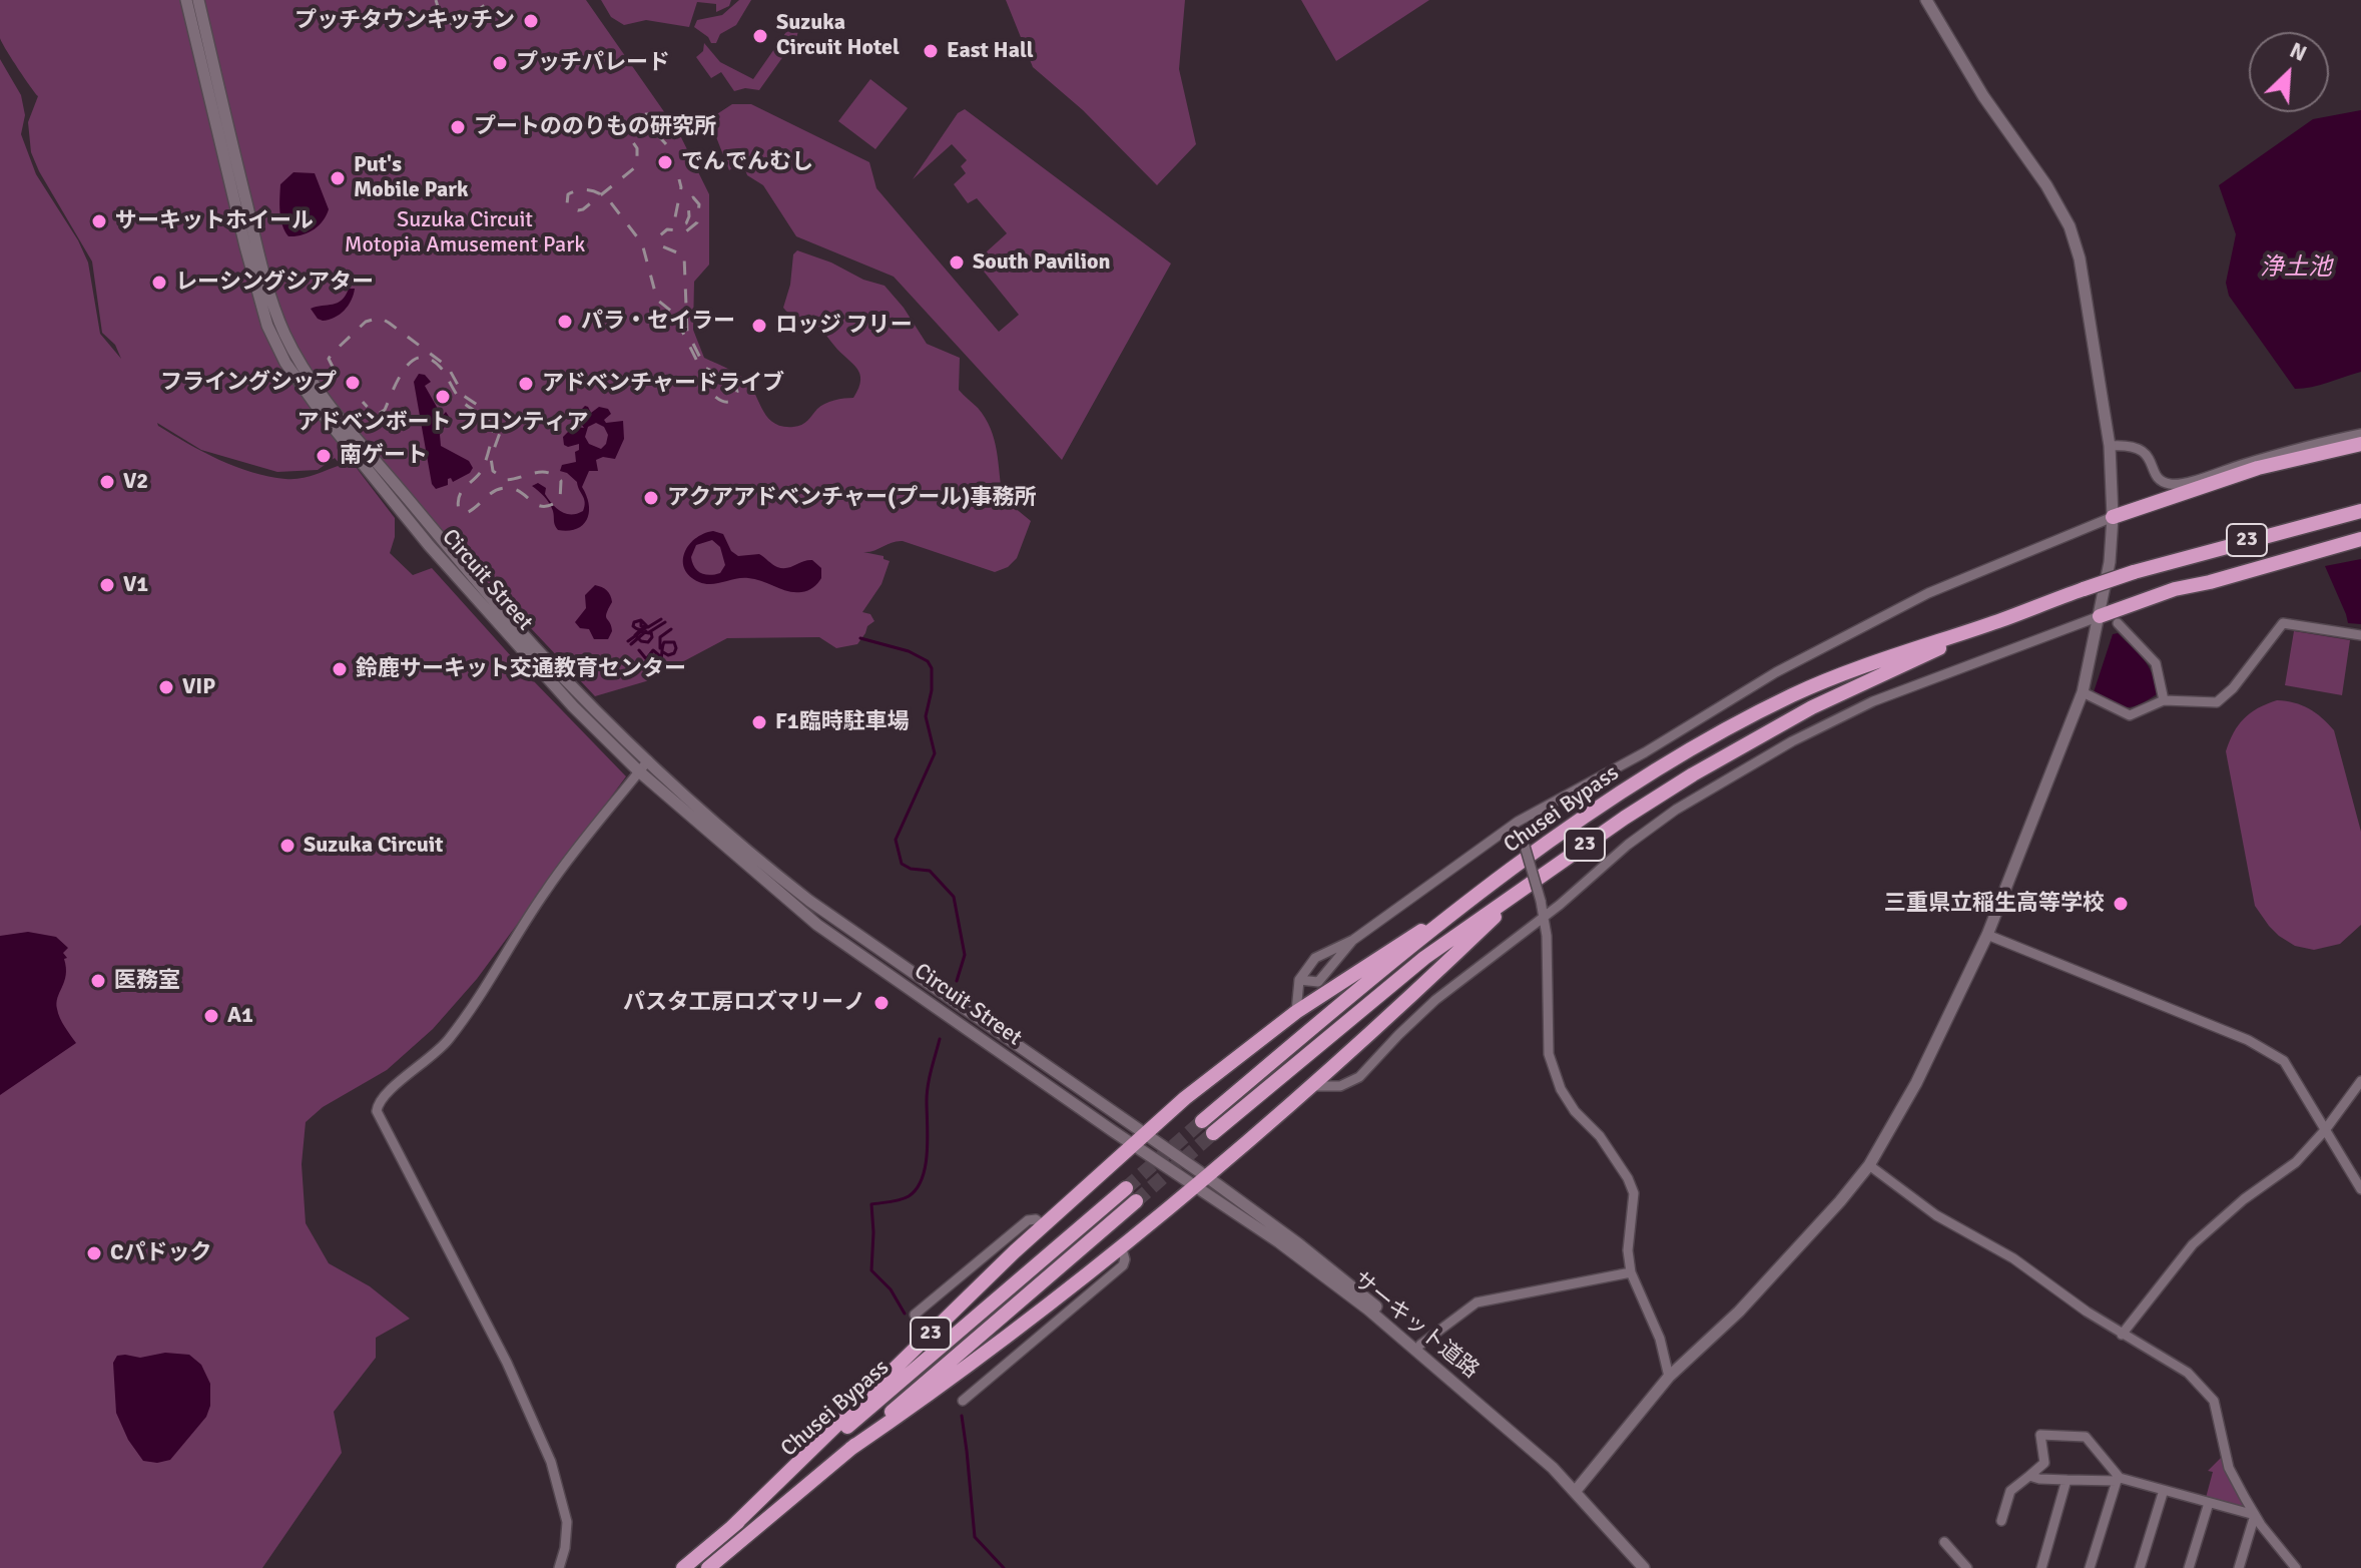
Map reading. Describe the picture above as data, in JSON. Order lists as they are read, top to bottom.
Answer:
{
  "streets": {
    "highway": ["23", "Chusei Bypass"],
    "street": ["Circuit Street", "サーキット道路"]
  },
  "crossings": [
    ["23", "Circuit Street"],
    ["23", "Chusei Bypass"],
    ["23", "サーキット道路"],
    ["Circuit Street", "サーキット道路"]
  ],
  "water": ["浄土池"],
  "parks": ["Suzuka Circuit Motopia Amusement Park"],
  "places": [
    "プッチタウンキッチン",
    "Suzuka Circuit Hotel",
    "East Hall",
    "プッチパレード",
    "プートののりもの研究所",
    "でんでんむし",
    "Put's Mobile Park",
    "サーキットホイール",
    "South Pavilion",
    "レーシングシアター",
    "パラ・セイラー",
    "ロッジ フリー",
    "フライングシップ",
    "アドベンチャードライブ",
    "アドベンボート フロンティア",
    "南ゲート",
    "V2",
    "アクアアドベンチャー(プール)事務所",
    "V1",
    "鈴鹿サーキット交通教育センター",
    "VIP",
    "F1臨時駐車場",
    "Suzuka Circuit",
    "三重県立稲生高等学校",
    "医務室",
    "パスタ工房ロズマリーノ",
    "A1",
    "Cパドック"
  ],
  "north": "top right"
}
